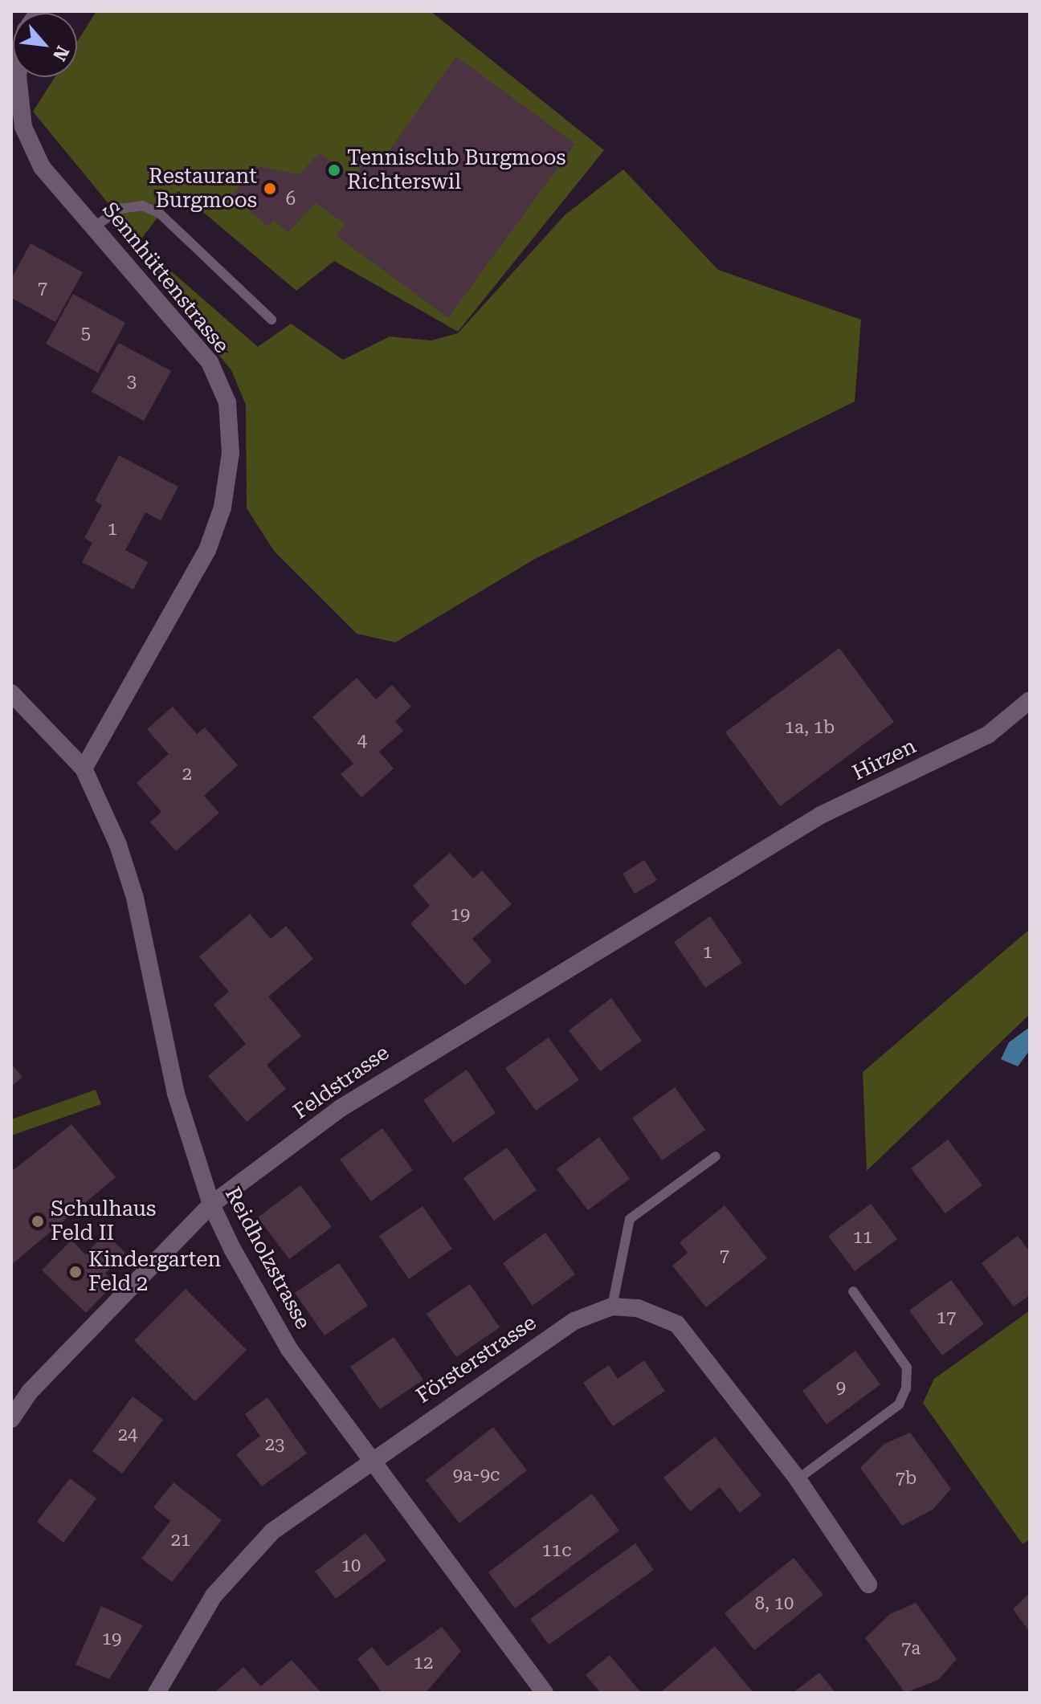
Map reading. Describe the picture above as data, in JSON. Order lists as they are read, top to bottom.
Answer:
{
  "streets": {
    "street": [
      "Sennhüttenstrasse",
      "Hirzen",
      "Feldstrasse",
      "Reidholzstrasse",
      "Försterstrasse"
    ]
  },
  "crossings": [
    ["Sennhüttenstrasse", "Reidholzstrasse"],
    ["Hirzen", "Feldstrasse"],
    ["Feldstrasse", "Reidholzstrasse"],
    ["Reidholzstrasse", "Försterstrasse"]
  ],
  "places": [
    "Tennisclub Burgmoos Richterswil",
    "Restaurant Burgmoos",
    "Schulhaus Feld II",
    "Kindergarten Feld 2"
  ],
  "house_numbers": [
    "6",
    "7",
    "5",
    "3",
    "1",
    "1a, 1b",
    "4",
    "2",
    "19",
    "1",
    "11",
    "7",
    "17",
    "9",
    "24",
    "23",
    "9a-9c",
    "7b",
    "21",
    "11c",
    "10",
    "8, 10",
    "19",
    "7a",
    "12"
  ],
  "north": "bottom right"
}
